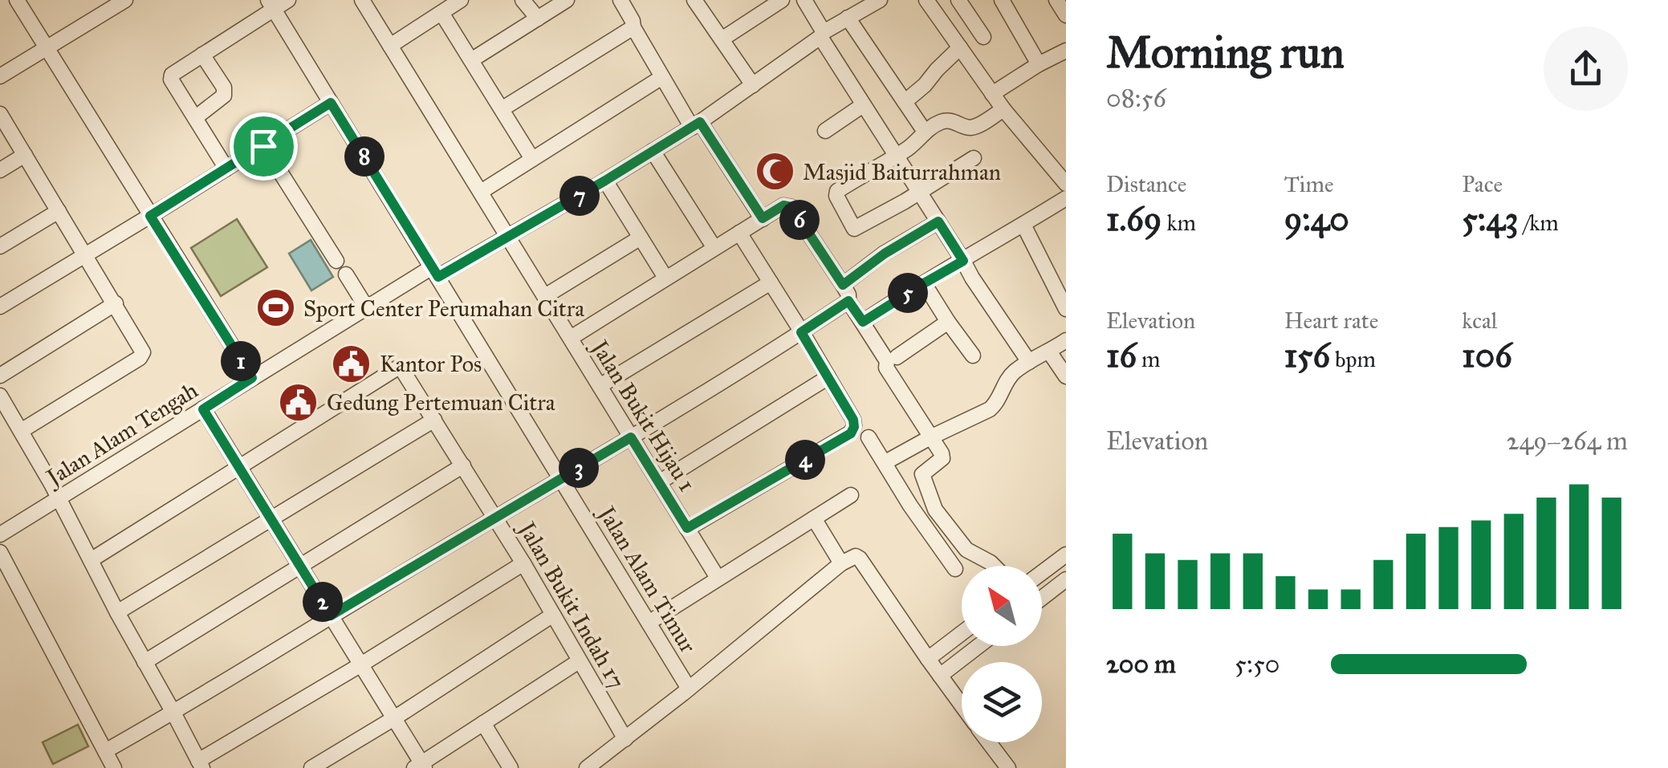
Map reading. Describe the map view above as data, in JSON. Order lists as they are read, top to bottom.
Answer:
{
  "streets": {
    "street": [
      "Jalan Bukit Hijau 1",
      "Jalan Alam Tengah",
      "Jalan Alam Timur",
      "Jalan Bukit Indah 17"
    ]
  },
  "crossings": [
    ["Jalan Bukit Hijau 1", "Jalan Alam Tengah"],
    ["Jalan Alam Tengah", "Jalan Alam Timur"]
  ],
  "places": {
    "mosque": ["Masjid Baiturrahman"],
    "sports": ["Sport Center Perumahan Citra"],
    "public building": ["Kantor Pos", "Gedung Pertemuan Citra"]
  },
  "north": "top left",
  "page": {
    "heading": ["Morning run", "08:56"],
    "pins": [
      "8",
      "7",
      "6",
      "5",
      "1",
      "4",
      "3",
      "2"
    ],
    "stats": [
      ["Distance", "1.69 km"],
      ["Time", "9:40"],
      ["Pace", "5:43 /km"],
      ["Elevation", "16 m"],
      ["Heart rate", "156 bpm"],
      ["kcal", "106"]
    ],
    "chart": ["Elevation", "249–264 m"],
    "list": [
      {
        "name": "200 m",
        "note": "5:50"
      }
    ]
  }
}
